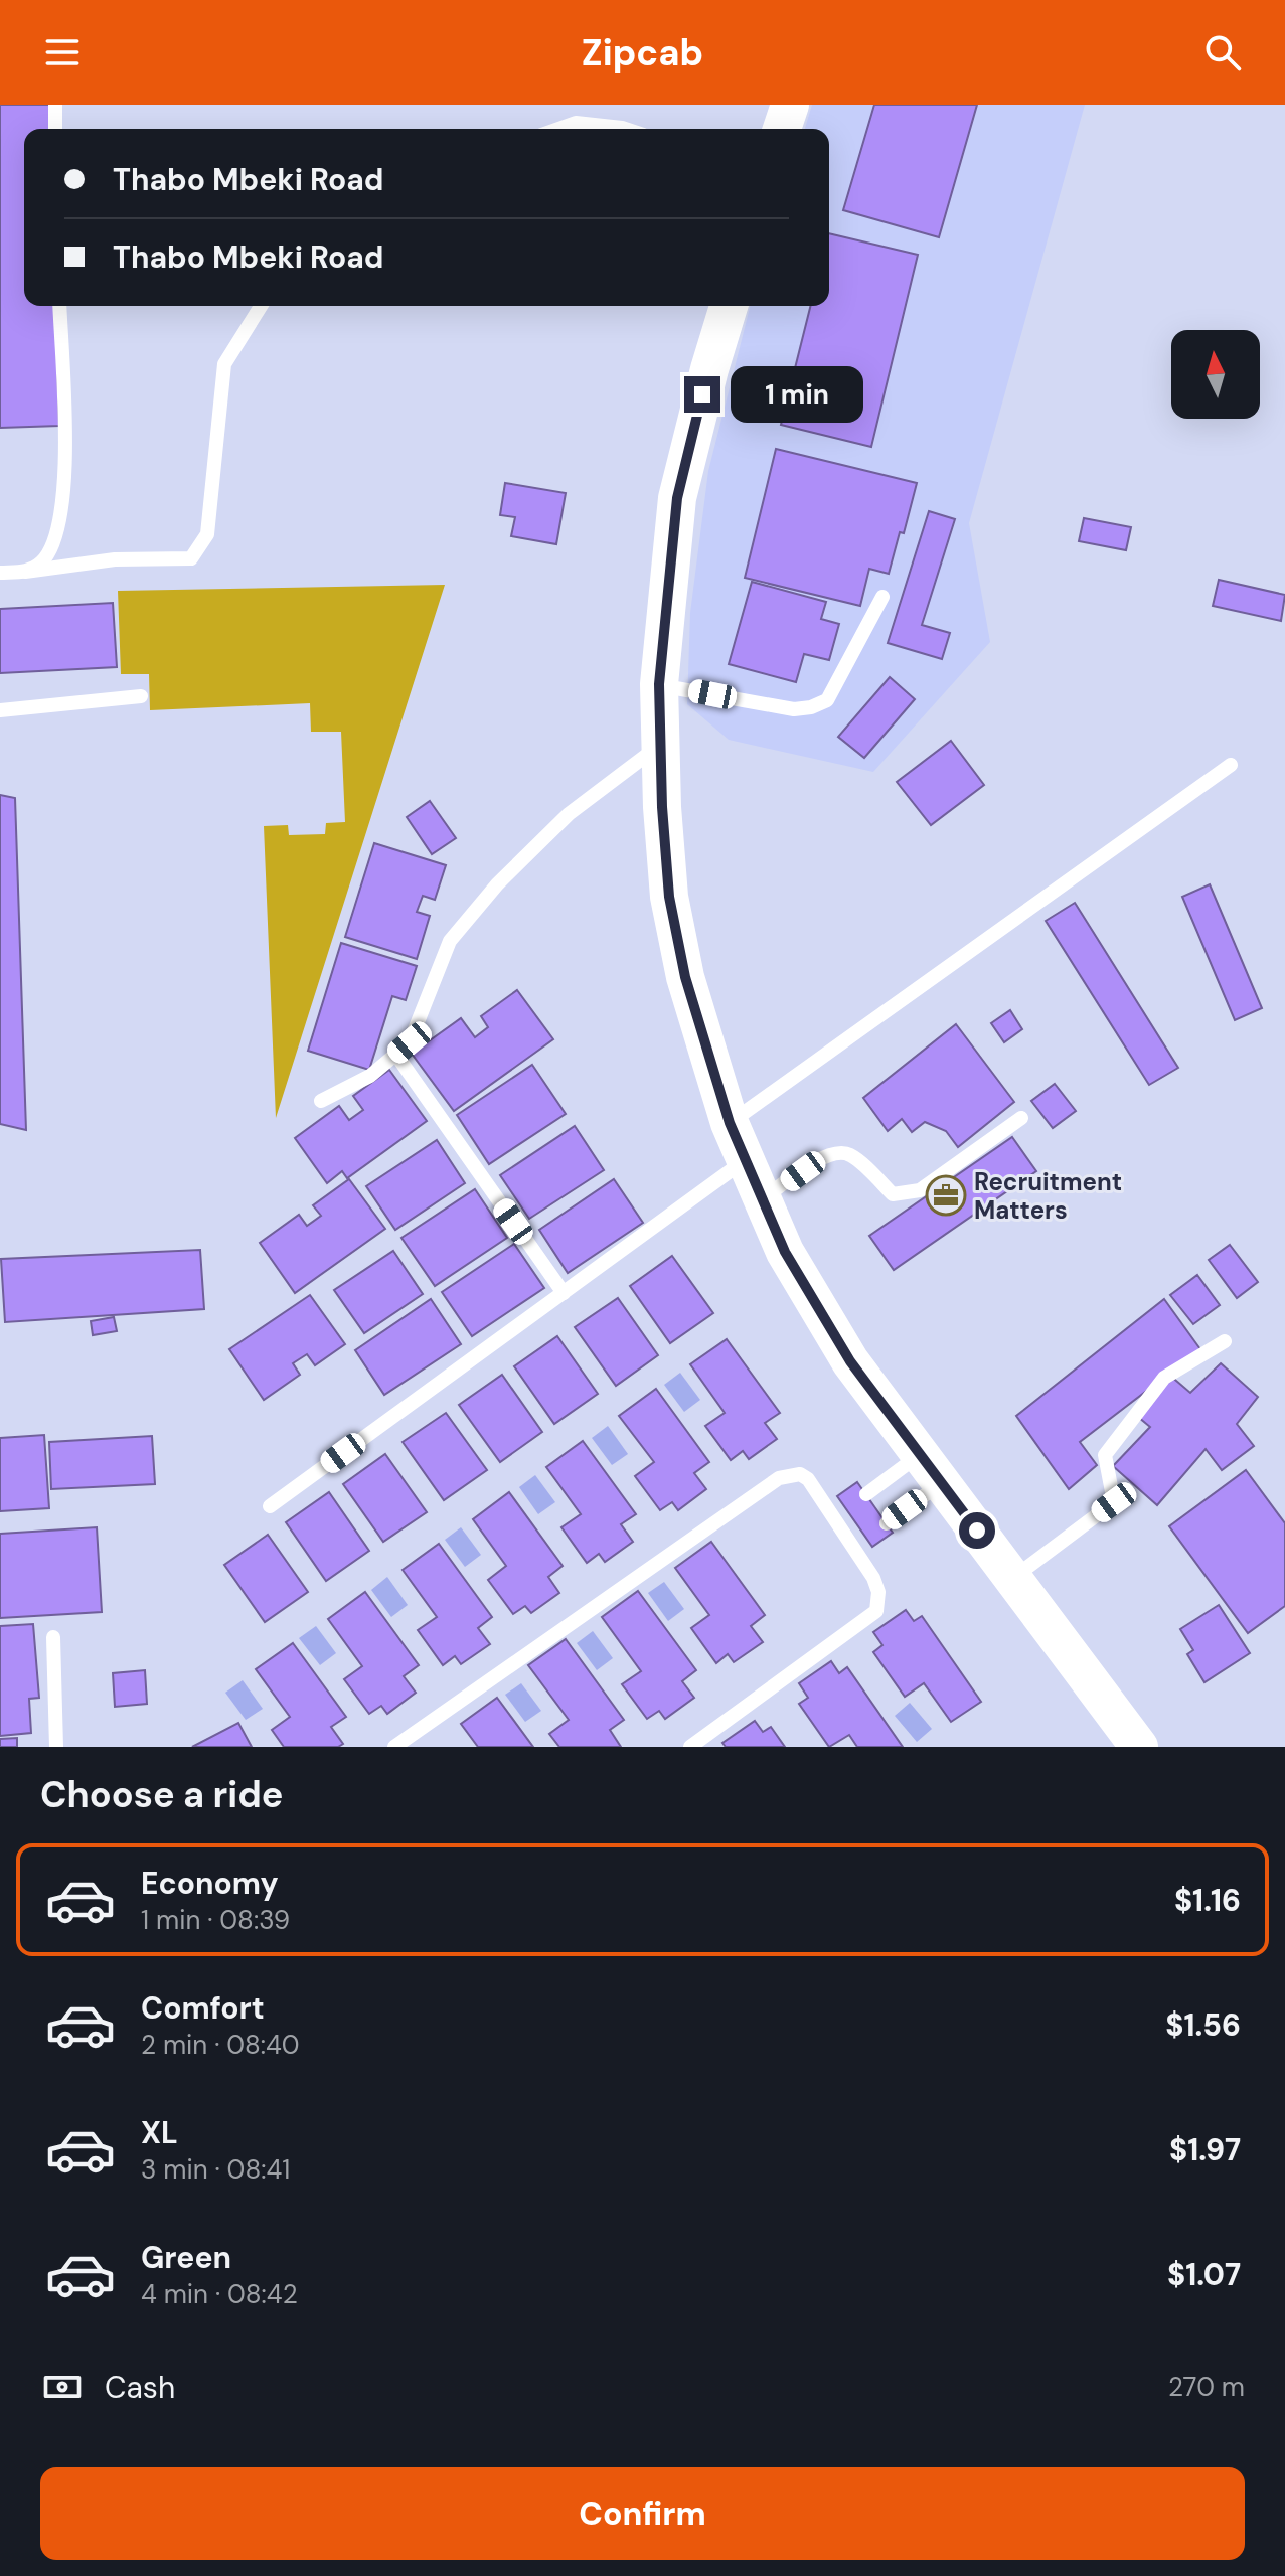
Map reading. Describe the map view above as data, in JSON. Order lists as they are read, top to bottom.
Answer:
{
  "places": {
    "office": ["Recruitment Matters"]
  },
  "north": "top",
  "page": {
    "header": "Zipcab",
    "banner": ["Thabo Mbeki Road", "Thabo Mbeki Road"],
    "bubble": "1 min",
    "heading": "Choose a ride",
    "list": [
      {
        "name": "Economy",
        "note": "1 min · 08:39",
        "value": "$1.16"
      },
      {
        "name": "Comfort",
        "note": "2 min · 08:40",
        "value": "$1.56"
      },
      {
        "name": "XL",
        "note": "3 min · 08:41",
        "value": "$1.97"
      },
      {
        "name": "Green",
        "note": "4 min · 08:42",
        "value": "$1.07"
      }
    ],
    "pay": ["Cash", "270 m"],
    "buttons": "Confirm"
  }
}
